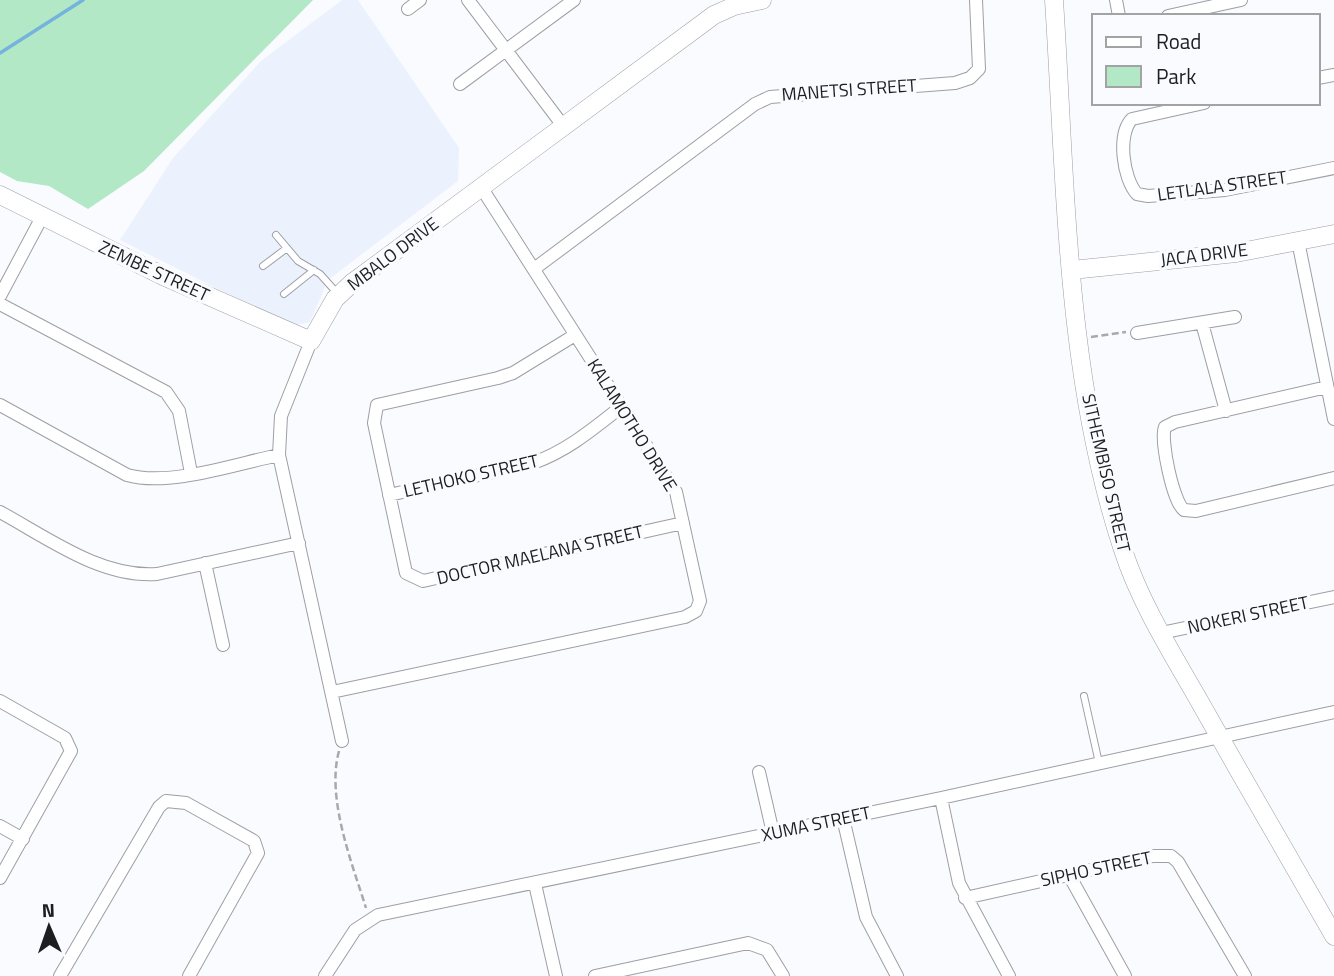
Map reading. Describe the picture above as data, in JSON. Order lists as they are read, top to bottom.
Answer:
{
  "streets": {
    "street": [
      "MANETSI STREET",
      "LETLALA STREET",
      "MBALO DRIVE",
      "JACA DRIVE",
      "ZEMBE STREET",
      "KALAMOTHO DRIVE",
      "SITHEMBISO STREET",
      "LETHOKO STREET",
      "DOCTOR MAELANA STREET",
      "NOKERI STREET",
      "XUMA STREET",
      "SIPHO STREET"
    ]
  },
  "crossings": [
    ["MANETSI STREET", "KALAMOTHO DRIVE"],
    ["MBALO DRIVE", "ZEMBE STREET"],
    ["MBALO DRIVE", "KALAMOTHO DRIVE"],
    ["JACA DRIVE", "SITHEMBISO STREET"],
    ["KALAMOTHO DRIVE", "LETHOKO STREET"],
    ["KALAMOTHO DRIVE", "DOCTOR MAELANA STREET"],
    ["SITHEMBISO STREET", "NOKERI STREET"],
    ["SITHEMBISO STREET", "XUMA STREET"],
    ["LETHOKO STREET", "DOCTOR MAELANA STREET"]
  ],
  "legend": ["Road", "Park"],
  "north": "top"
}
